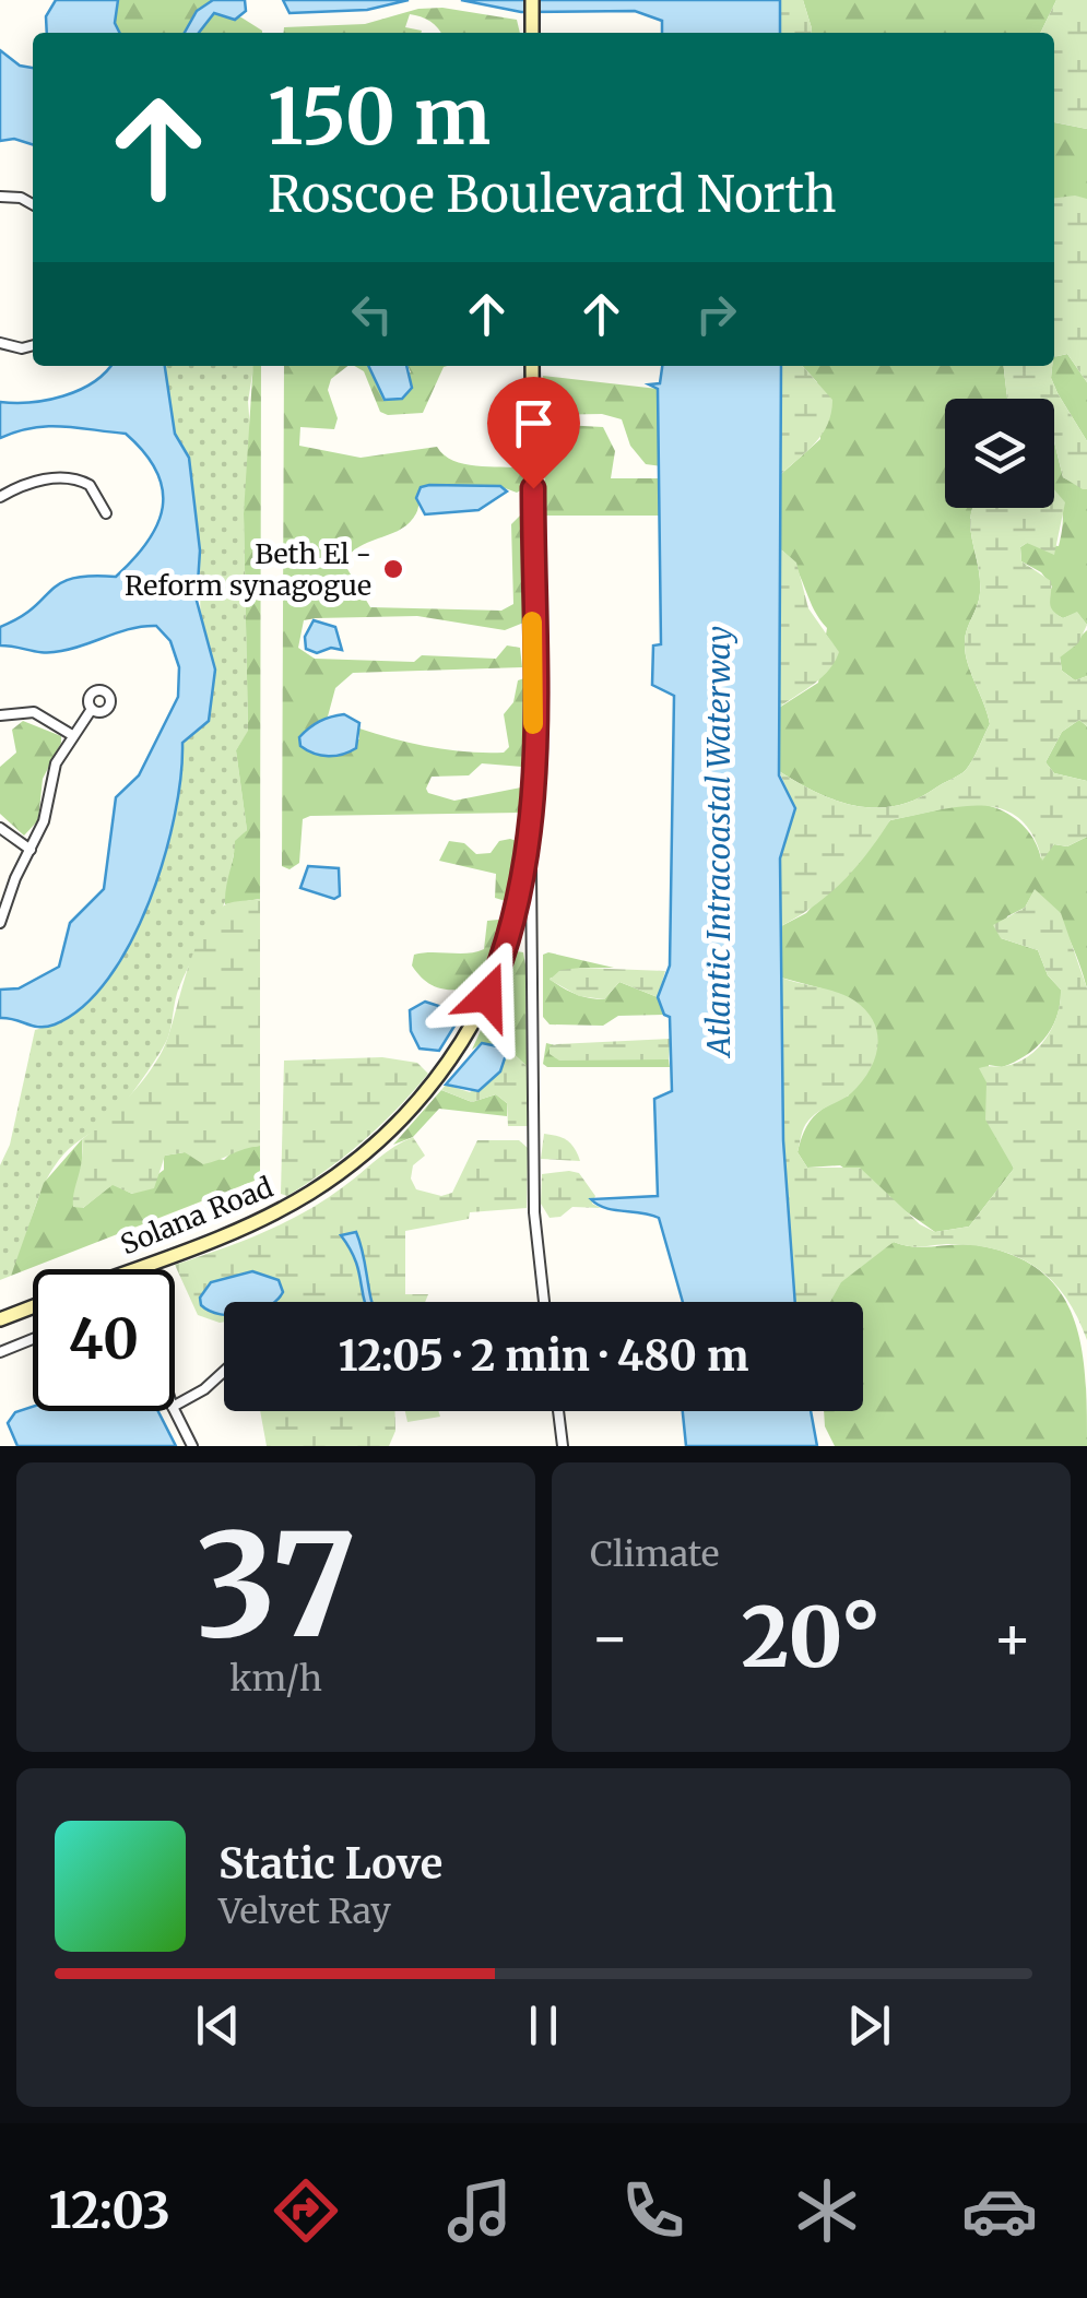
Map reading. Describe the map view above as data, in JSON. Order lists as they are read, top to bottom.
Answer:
{
  "streets": {
    "street": ["Solana Road"]
  },
  "water": ["Atlantic Intracoastal Waterway"],
  "places": ["Beth El - Reform synagogue"],
  "page": {
    "turn": ["150 m", "Roscoe Boulevard North"],
    "limit": "40",
    "trip": "12:05 · 2 min · 480 m",
    "tile": [
      ["37", "km/h"],
      "Climate"
    ],
    "heat": ["−", "20°", "+"],
    "song": ["Static Love", "Velvet Ray"],
    "tabs": "12:03"
  }
}
